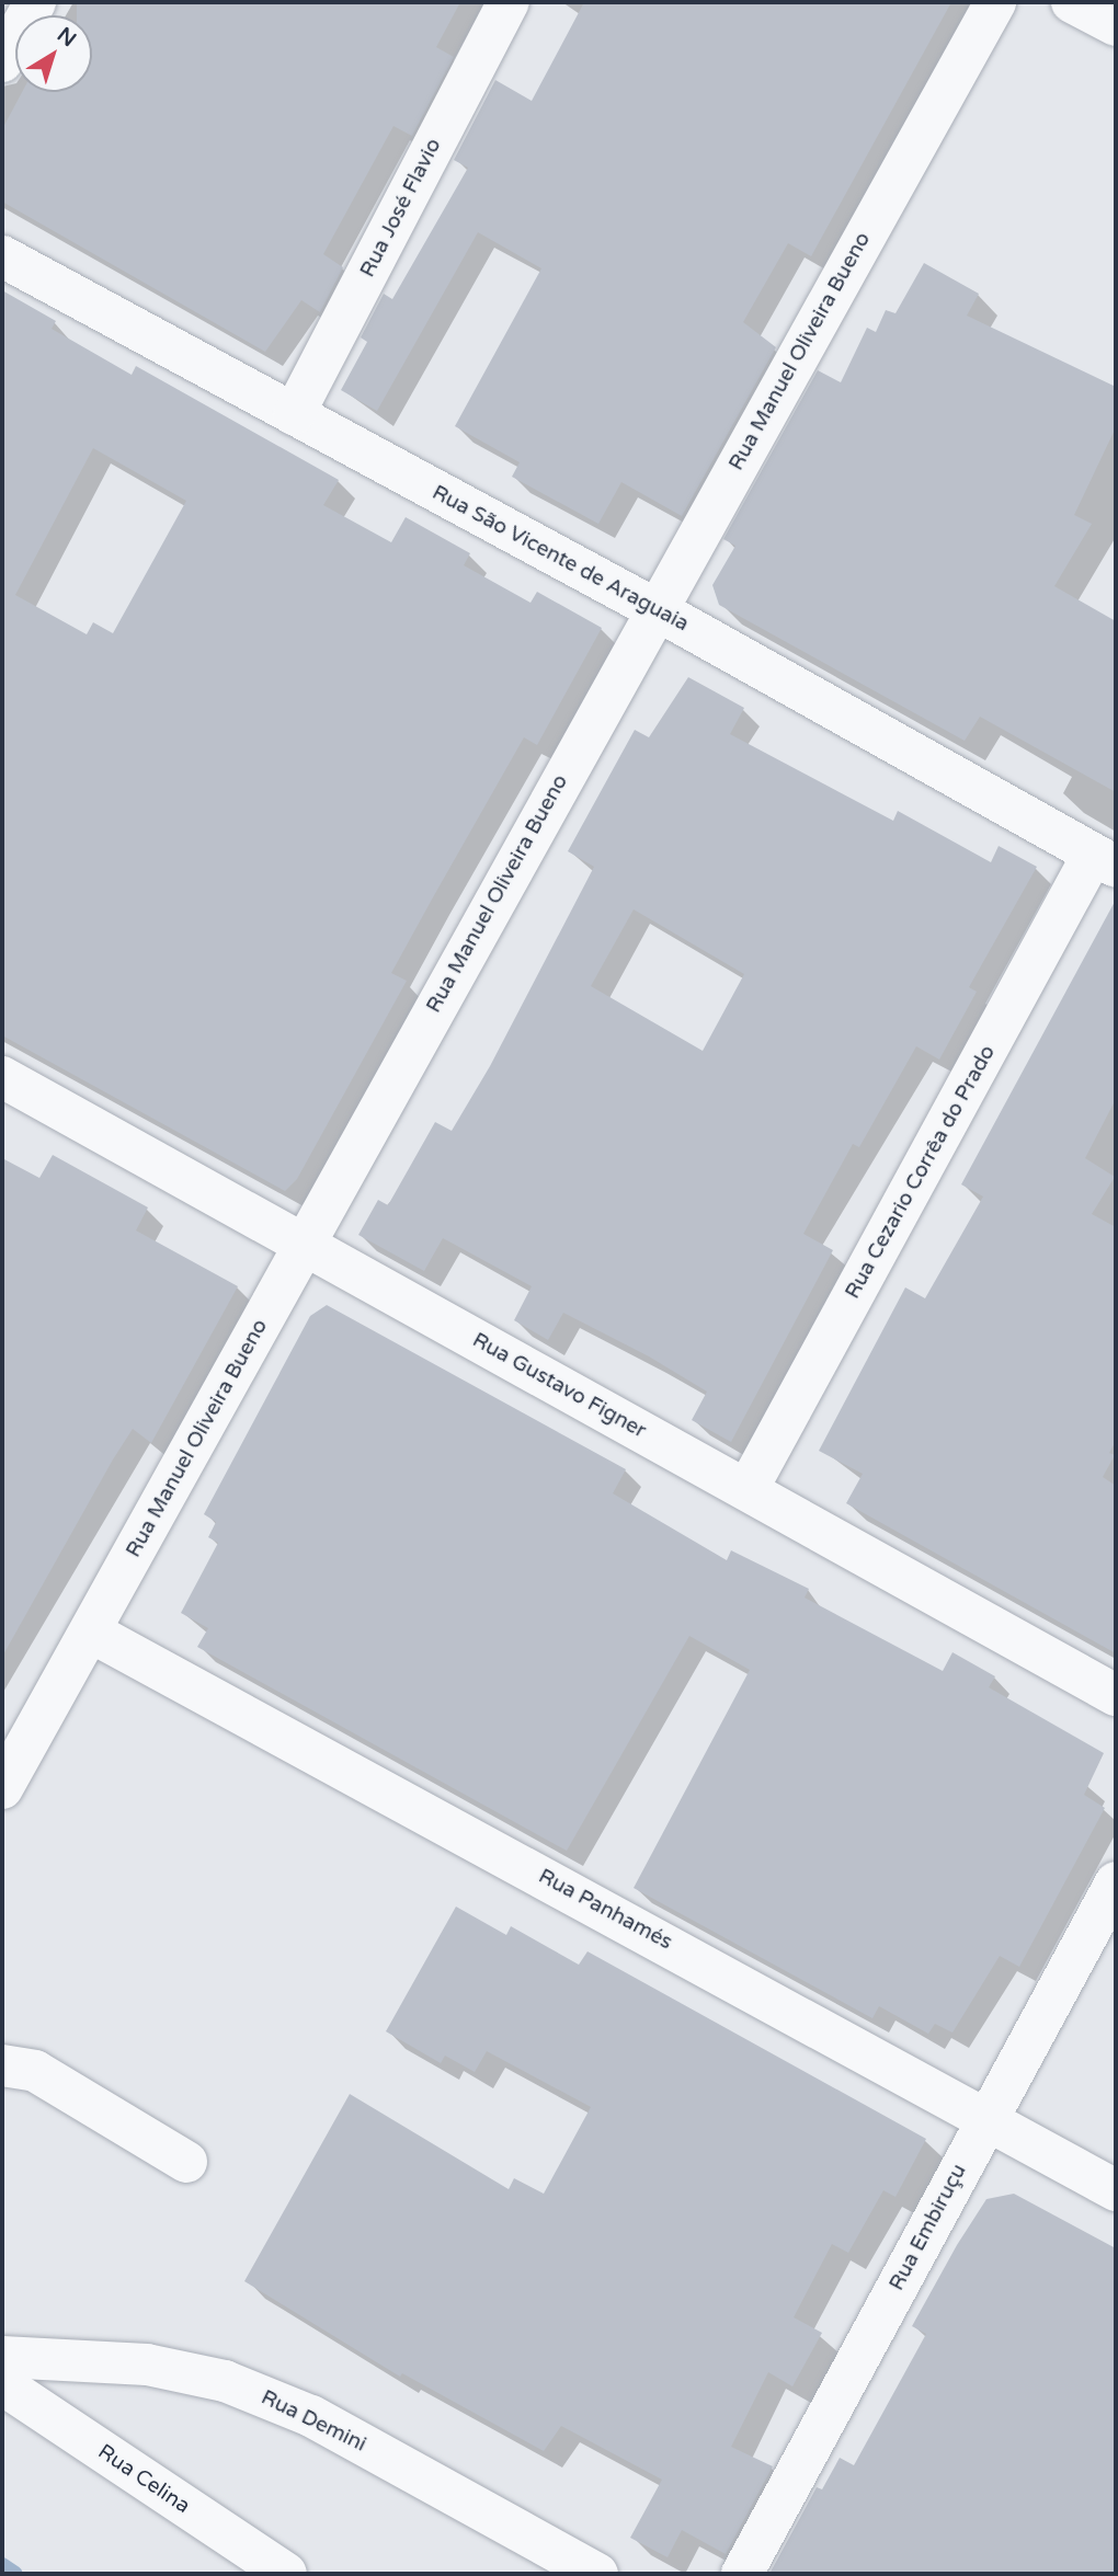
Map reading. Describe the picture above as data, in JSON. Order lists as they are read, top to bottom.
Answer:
{
  "streets": {
    "street": [
      "Rua José Flavio",
      "Rua Manuel Oliveira Bueno",
      "Rua São Vicente de Araguaia",
      "Rua Cezario Corrêa do Prado",
      "Rua Gustavo Figner",
      "Rua Panhamés",
      "Rua Embiruçu",
      "Rua Demini",
      "Rua Celina"
    ]
  },
  "crossings": [
    ["Rua José Flavio", "Rua São Vicente de Araguaia"],
    ["Rua Manuel Oliveira Bueno", "Rua São Vicente de Araguaia"],
    ["Rua Manuel Oliveira Bueno", "Rua Gustavo Figner"],
    ["Rua Manuel Oliveira Bueno", "Rua Panhamés"],
    ["Rua São Vicente de Araguaia", "Rua Cezario Corrêa do Prado"],
    ["Rua Cezario Corrêa do Prado", "Rua Gustavo Figner"],
    ["Rua Panhamés", "Rua Embiruçu"]
  ],
  "north": "top right"
}
